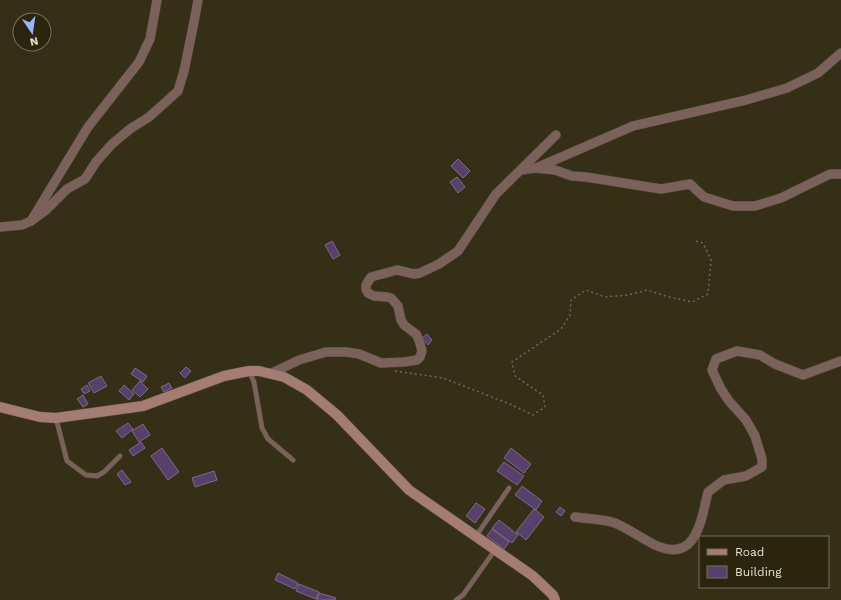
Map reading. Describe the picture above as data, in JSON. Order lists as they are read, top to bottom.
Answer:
{
  "legend": ["Road", "Building"],
  "north": "bottom"
}
